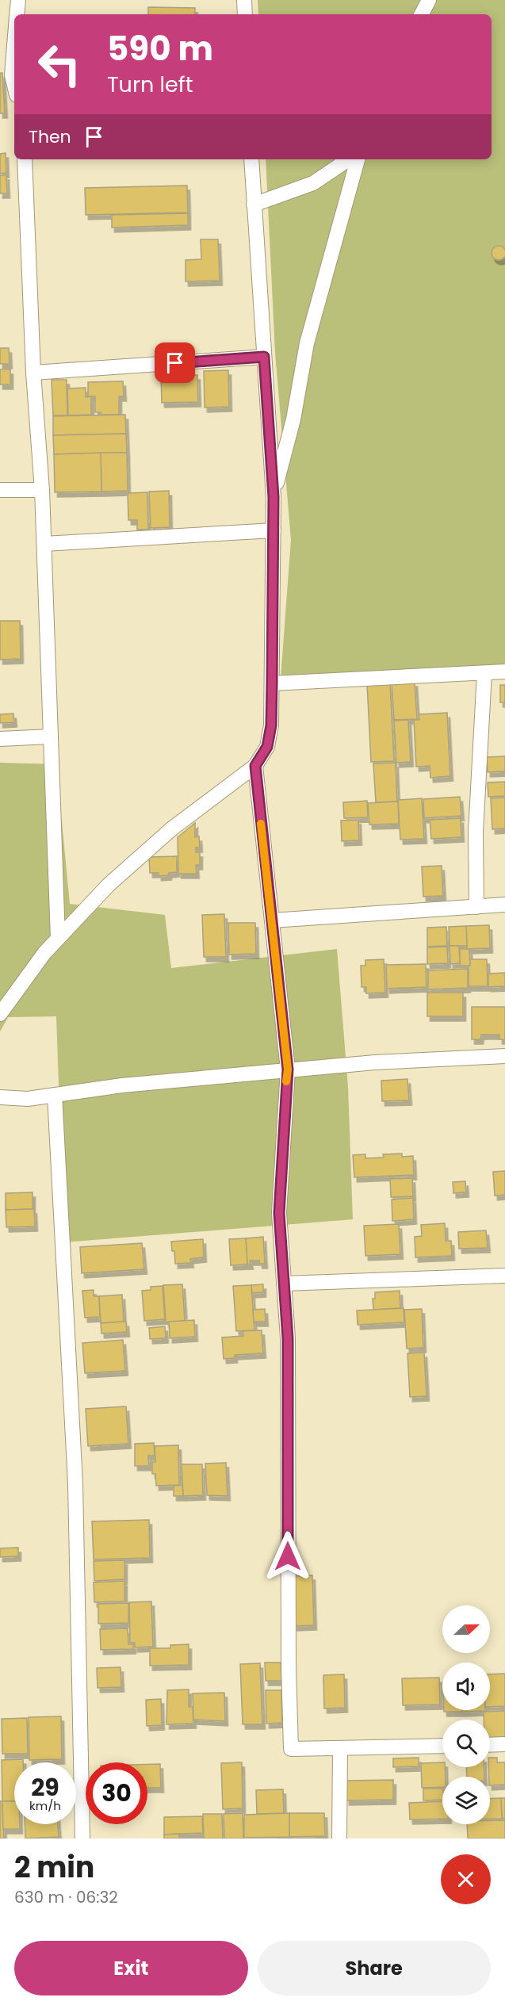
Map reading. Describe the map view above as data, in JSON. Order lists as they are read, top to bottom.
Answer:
{
  "north": "right",
  "page": {
    "turn": ["590 m", "Turn left"],
    "then": "Then",
    "speed": "29 km/h",
    "limit": "30",
    "heading": ["2 min", "630 m · 06:32"],
    "buttons": ["Exit", "Share"]
  }
}
